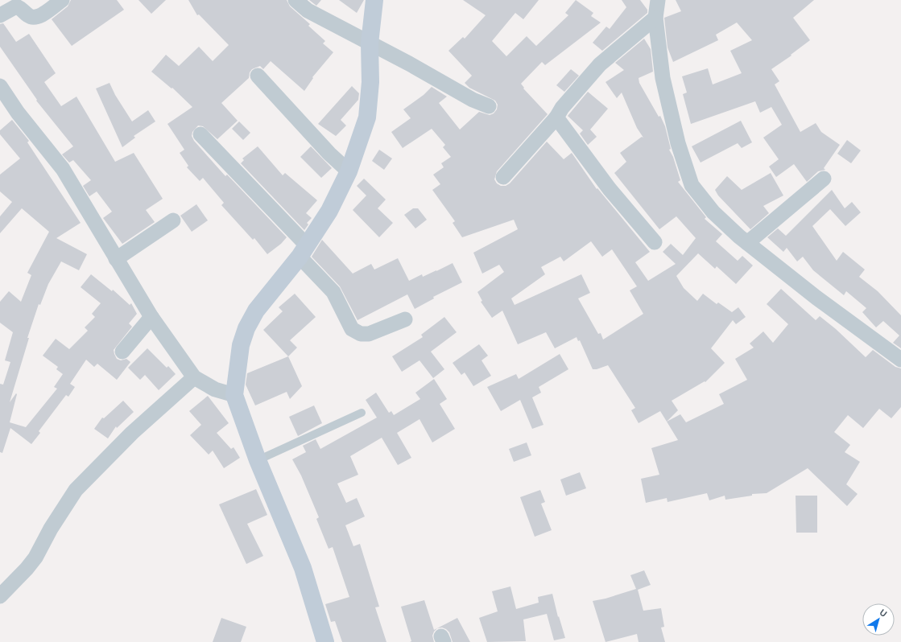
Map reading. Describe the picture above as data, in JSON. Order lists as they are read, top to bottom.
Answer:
{
  "north": "top right"
}
